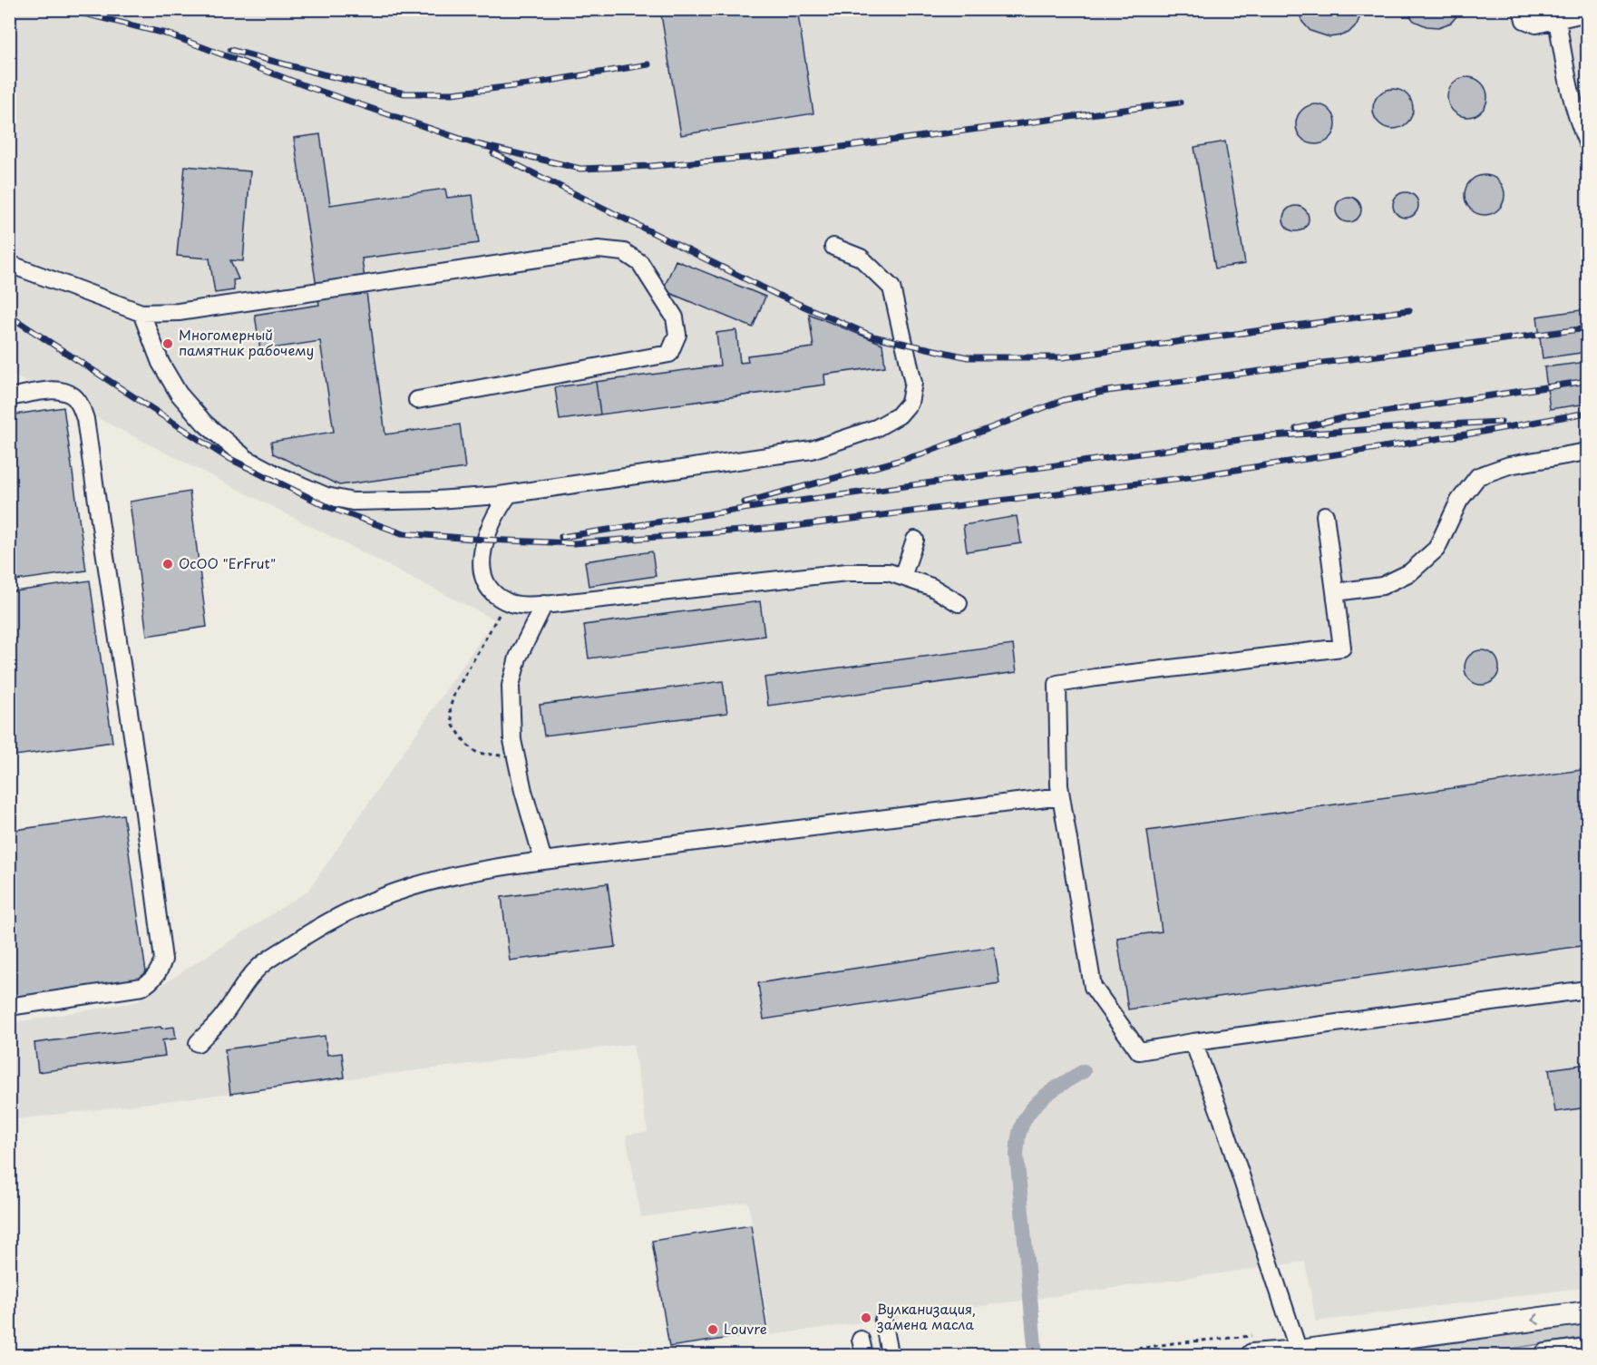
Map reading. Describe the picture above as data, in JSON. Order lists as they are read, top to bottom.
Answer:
{
  "places": [
    "Многомерный памятник рабочему",
    "ОсОО \"ErFrut\"",
    "Вулканизация, замена масла",
    "Louvre"
  ]
}
